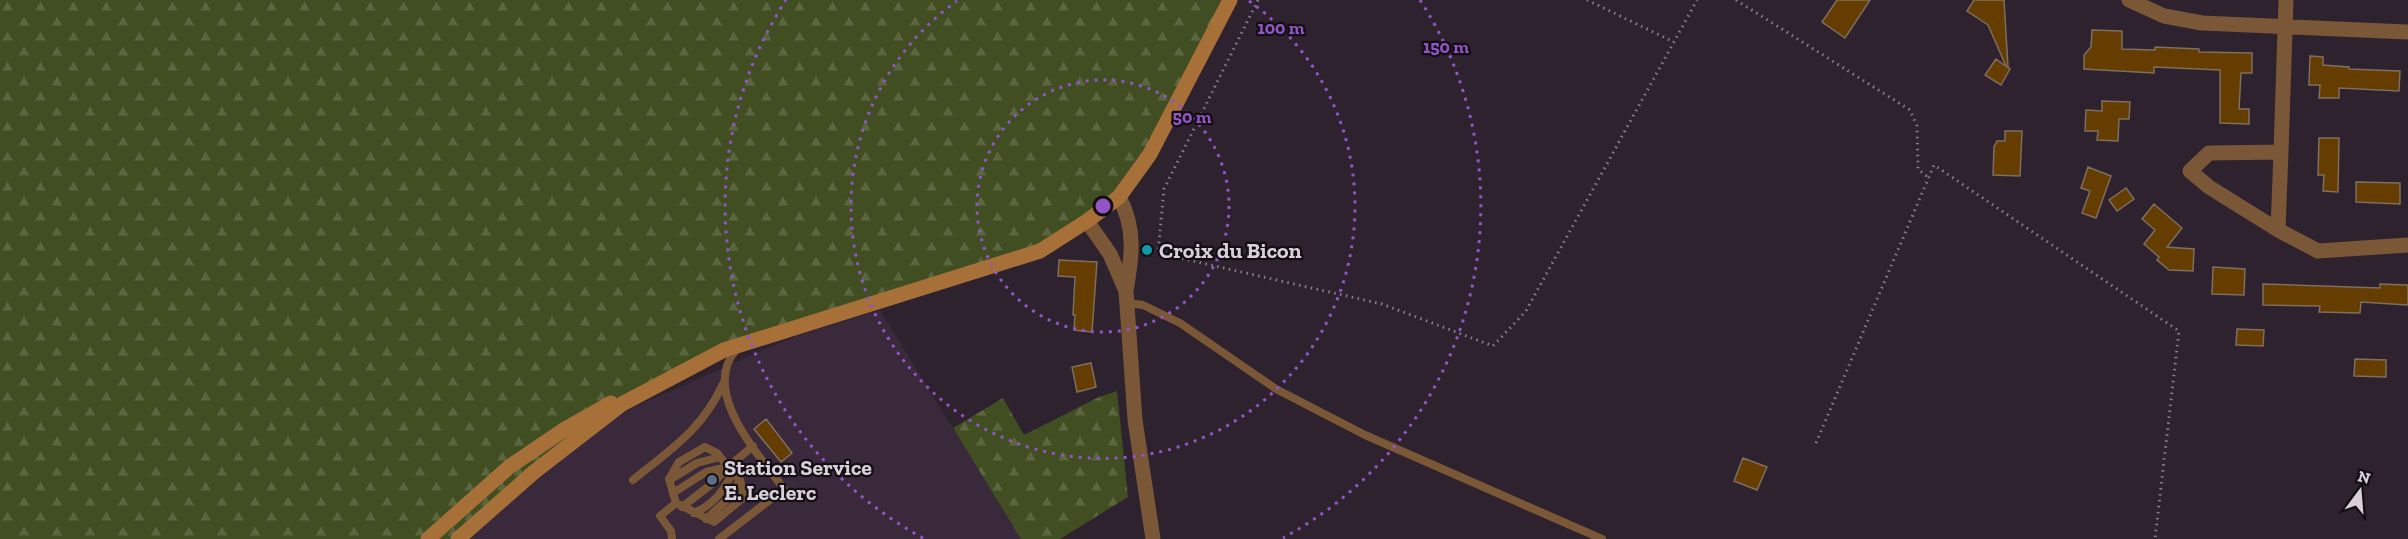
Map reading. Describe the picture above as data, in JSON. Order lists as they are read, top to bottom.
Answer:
{
  "places": ["Croix du Bicon", "Station Service E. Leclerc"],
  "north": "top",
  "rings": ["100 m", "150 m", "50 m"]
}
